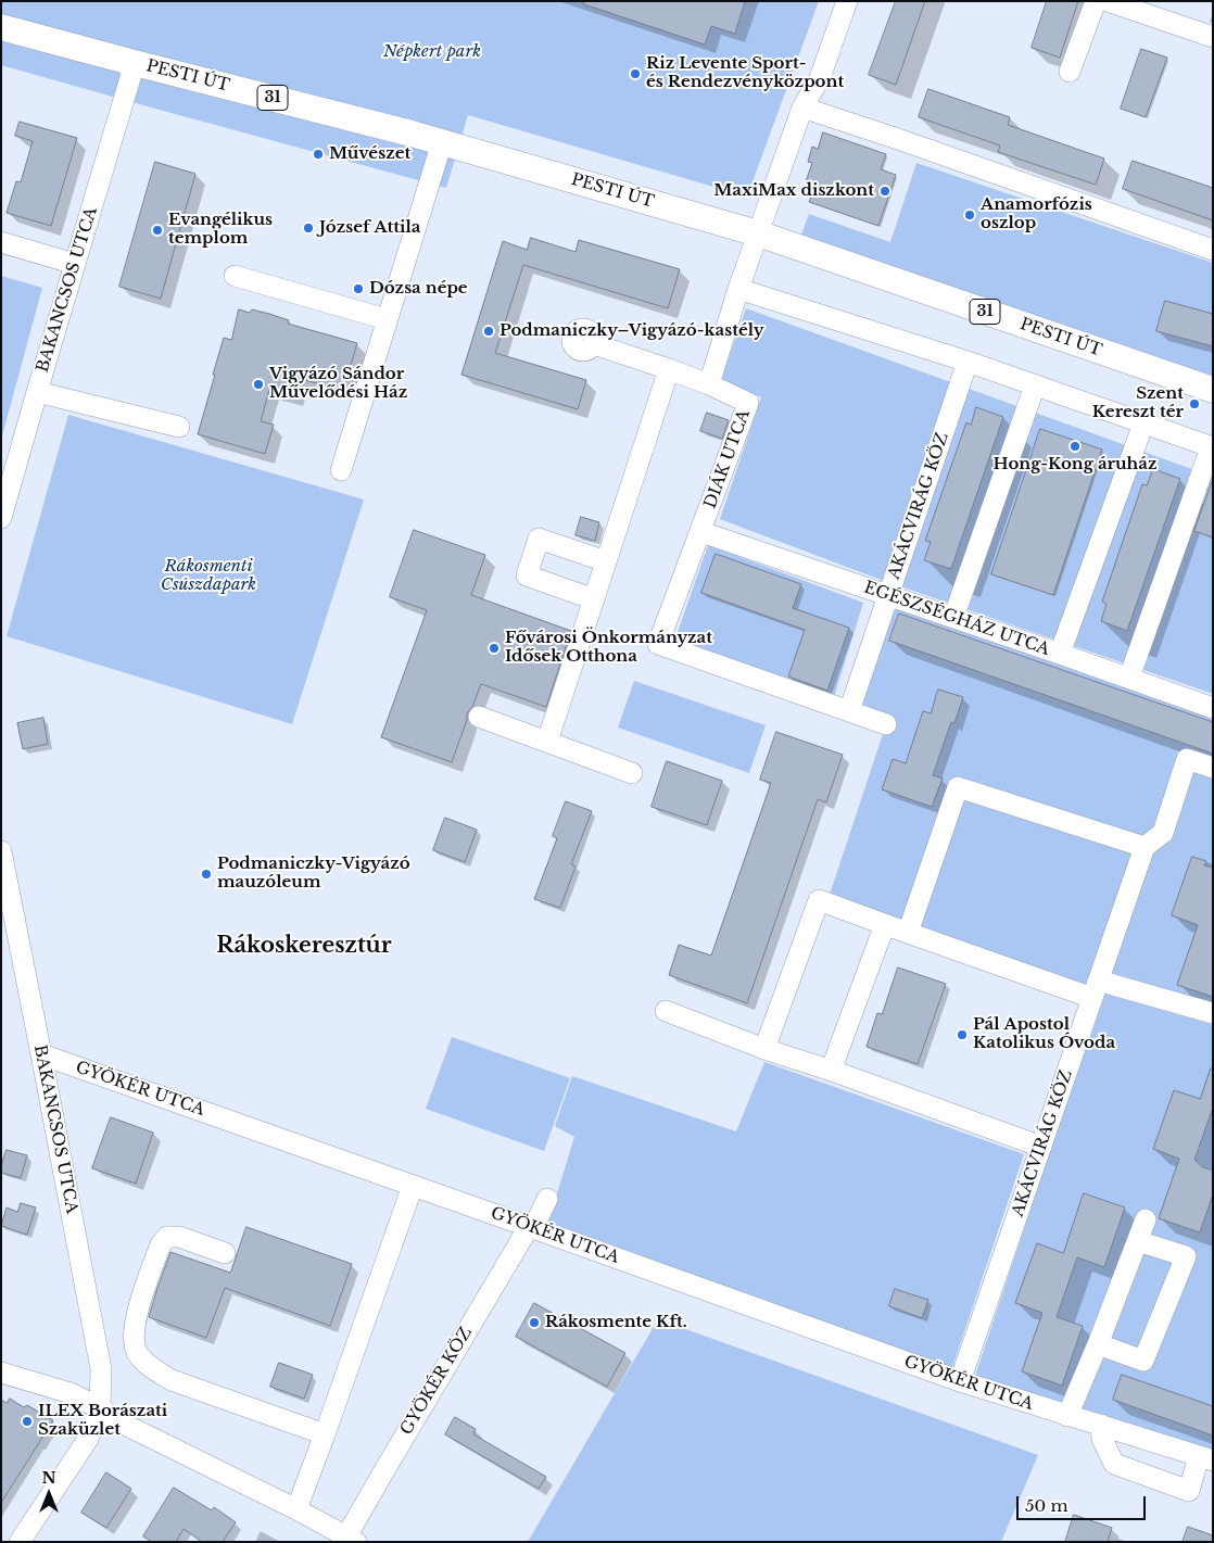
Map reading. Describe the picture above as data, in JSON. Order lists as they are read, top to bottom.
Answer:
{
  "streets": {
    "main road": ["PESTI ÚT", "31"],
    "street": [
      "BAKANCSOS UTCA",
      "DIÁK UTCA",
      "AKÁCVIRÁG KÖZ",
      "EGÉSZSÉGHÁZ UTCA",
      "GYÖKÉR UTCA",
      "GYÖKÉR KÖZ"
    ]
  },
  "crossings": [
    ["PESTI ÚT", "BAKANCSOS UTCA"],
    ["BAKANCSOS UTCA", "GYÖKÉR UTCA"],
    ["DIÁK UTCA", "AKÁCVIRÁG KÖZ"],
    ["DIÁK UTCA", "EGÉSZSÉGHÁZ UTCA"],
    ["AKÁCVIRÁG KÖZ", "EGÉSZSÉGHÁZ UTCA"],
    ["AKÁCVIRÁG KÖZ", "GYÖKÉR UTCA"],
    ["GYÖKÉR UTCA", "GYÖKÉR KÖZ"]
  ],
  "districts": ["Rákoskeresztúr"],
  "parks": ["Népkert park", "Rákosmenti Csúszdapark"],
  "places": [
    "Riz Levente Sport- és Rendezvényközpont",
    "Művészet",
    "MaxiMax diszkont",
    "Anamorfózis oszlop",
    "József Attila",
    "Evangélikus templom",
    "Dózsa népe",
    "Podmaniczky–Vigyázó-kastély",
    "Vigyázó Sándor Művelődési Ház",
    "Szent Kereszt tér",
    "Hong-Kong áruház",
    "Fővárosi Önkormányzat Idősek Otthona",
    "Podmaniczky-Vigyázó mauzóleum",
    "Pál Apostol Katolikus Óvoda",
    "Rákosmente Kft.",
    "ILEX Borászati Szaküzlet"
  ],
  "scale_bar": "50 m",
  "north": "top"
}
